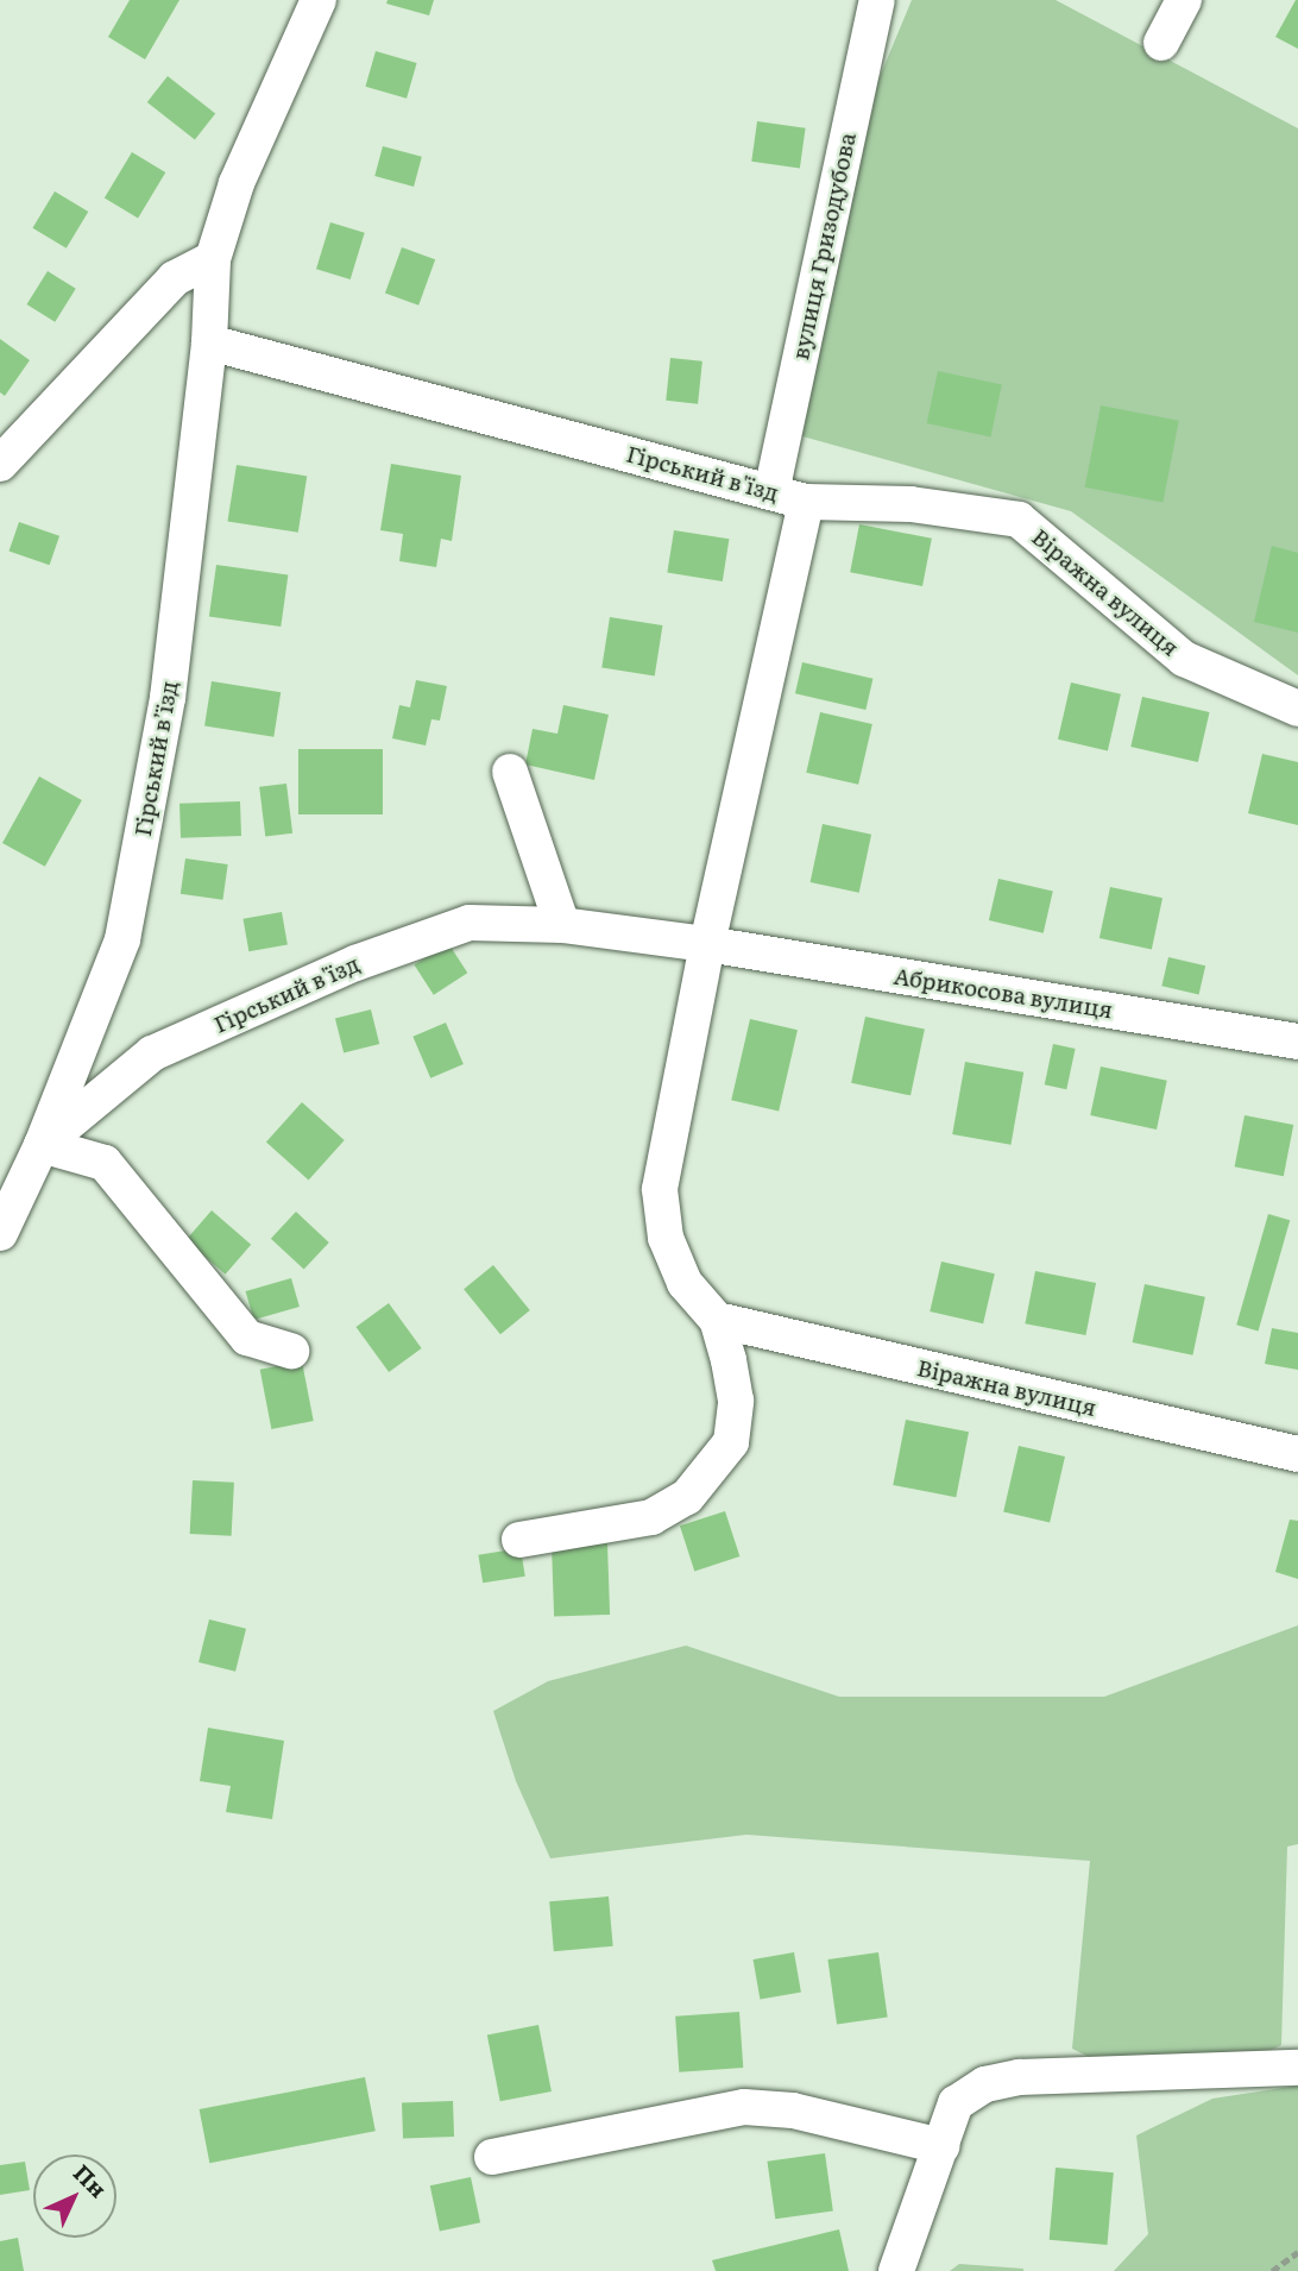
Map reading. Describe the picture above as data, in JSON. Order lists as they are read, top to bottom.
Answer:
{
  "streets": {
    "street": [
      "вулиця Гризодубова",
      "Гірський в'їзд",
      "Віражна вулиця",
      "Гірський в’їзд",
      "Абрикосова вулиця"
    ]
  },
  "crossings": [
    ["вулиця Гризодубова", "Гірський в'їзд"],
    ["Гірський в'їзд", "Віражна вулиця"],
    ["Гірський в'їзд", "Гірський в’їзд"],
    ["Гірський в'їзд", "Абрикосова вулиця"]
  ],
  "north": "top right"
}
